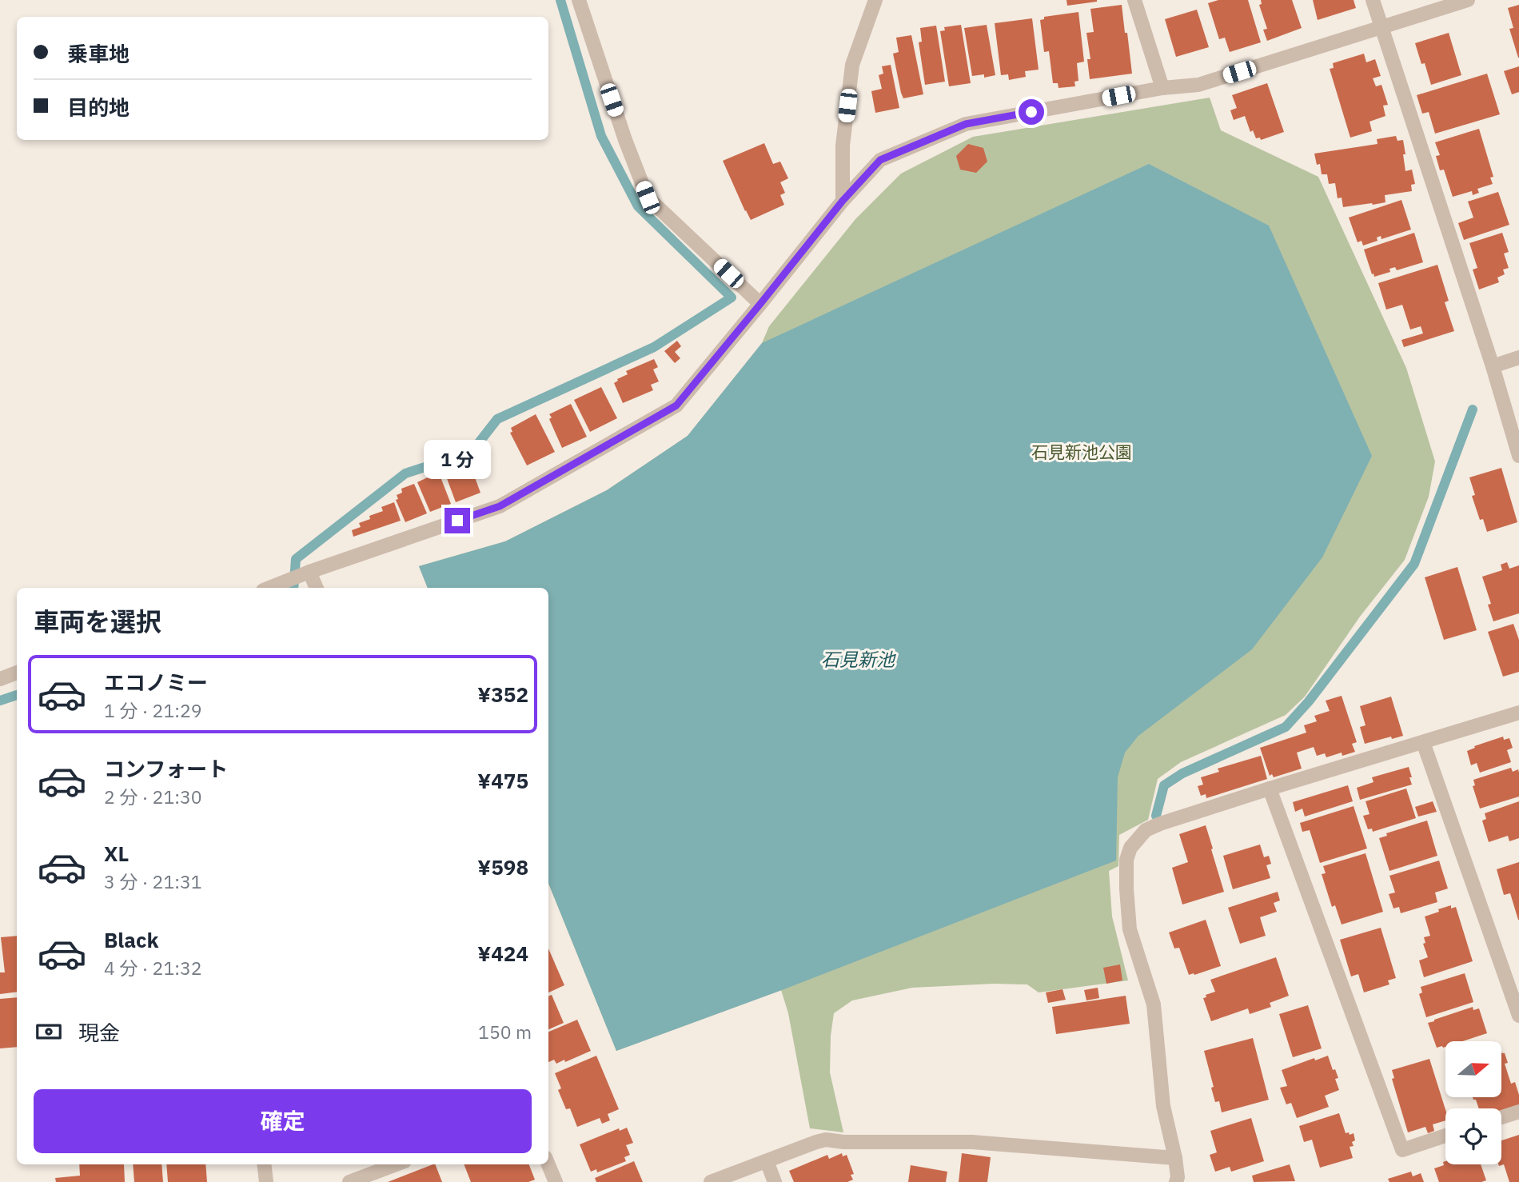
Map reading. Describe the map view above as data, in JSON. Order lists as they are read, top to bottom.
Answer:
{
  "water": ["石見新池"],
  "parks": ["石見新池公園"],
  "north": "right",
  "page": {
    "banner": ["乗車地", "目的地"],
    "bubble": "1 分",
    "heading": "車両を選択",
    "list": [
      {
        "name": "エコノミー",
        "note": "1 分 · 21:29",
        "value": "¥352"
      },
      {
        "name": "コンフォート",
        "note": "2 分 · 21:30",
        "value": "¥475"
      },
      {
        "name": "XL",
        "note": "3 分 · 21:31",
        "value": "¥598"
      },
      {
        "name": "Black",
        "note": "4 分 · 21:32",
        "value": "¥424"
      }
    ],
    "pay": ["現金", "150 m"],
    "buttons": "確定"
  }
}
